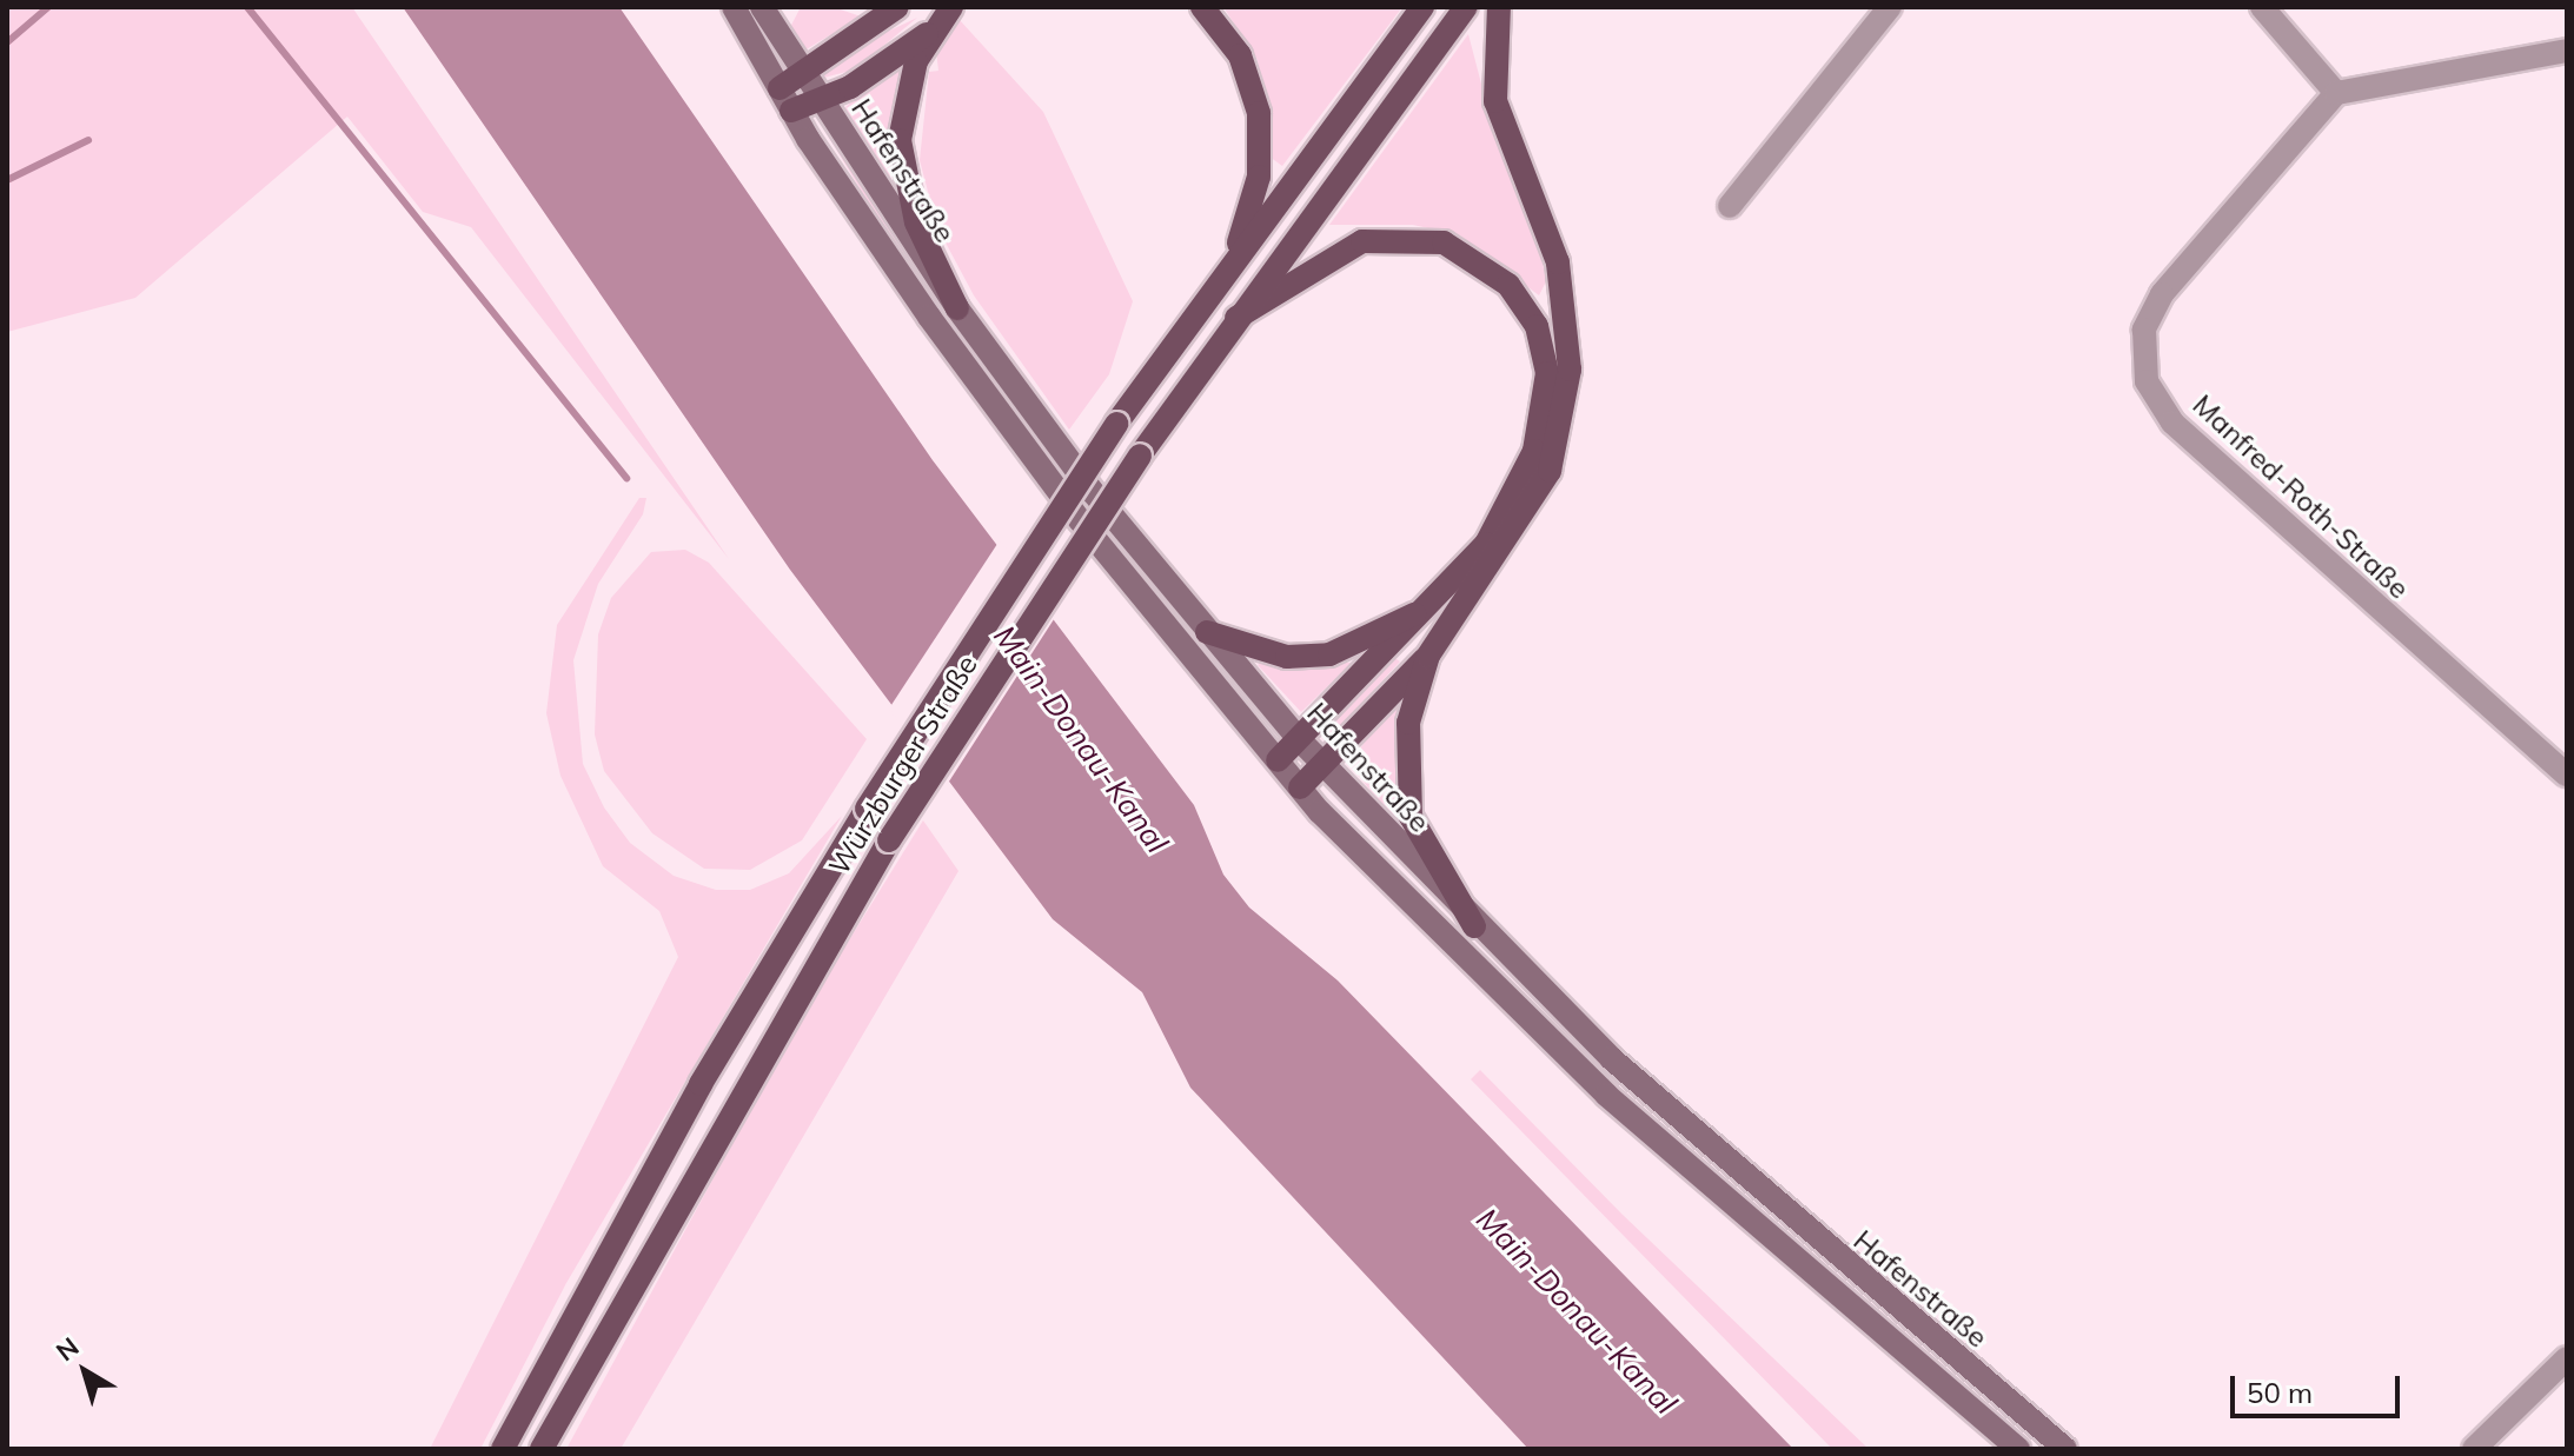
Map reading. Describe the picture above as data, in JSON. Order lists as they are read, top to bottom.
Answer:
{
  "streets": {
    "main road": ["Hafenstraße", "Würzburger Straße"],
    "street": ["Manfred-Roth-Straße"]
  },
  "water": ["Main-Donau-Kanal"],
  "scale_bar": "50 m",
  "north": "top left"
}
